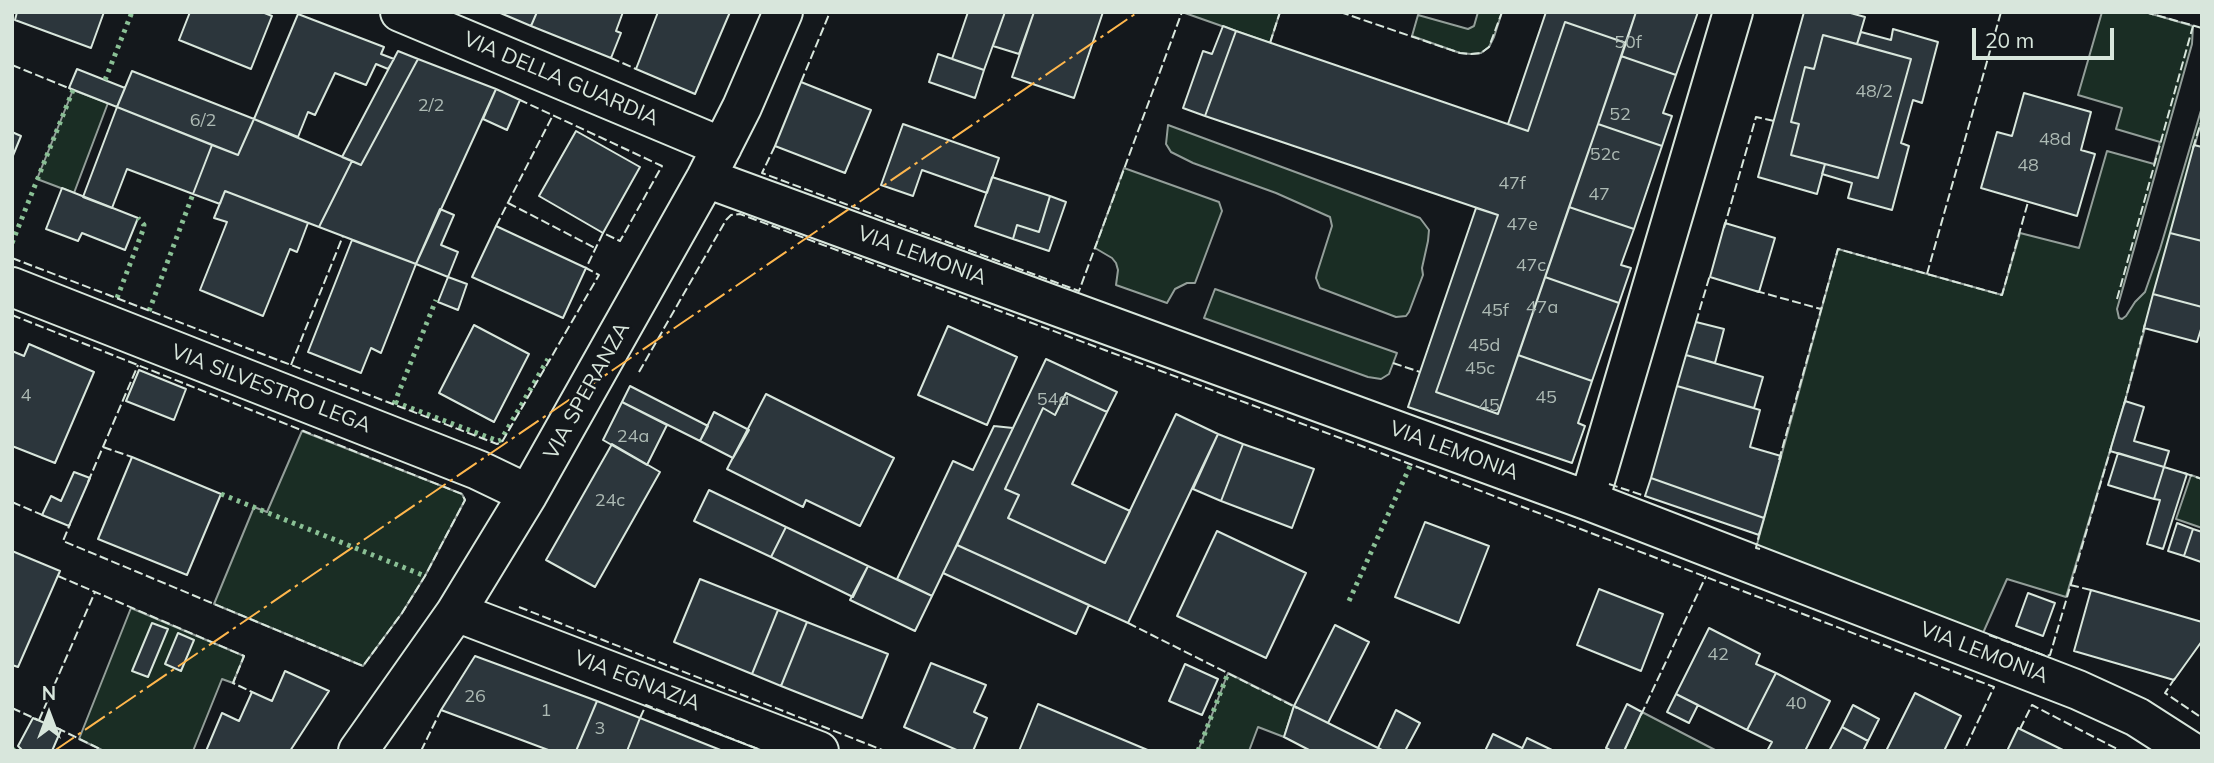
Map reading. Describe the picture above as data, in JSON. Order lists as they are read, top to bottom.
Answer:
{
  "streets": {
    "street": [
      "VIA DELLA GUARDIA",
      "VIA LEMONIA",
      "VIA SILVESTRO LEGA",
      "VIA SPERANZA",
      "VIA EGNAZIA"
    ]
  },
  "crossings": [
    ["VIA DELLA GUARDIA", "VIA LEMONIA"],
    ["VIA DELLA GUARDIA", "VIA SPERANZA"],
    ["VIA LEMONIA", "VIA SPERANZA"],
    ["VIA SILVESTRO LEGA", "VIA SPERANZA"],
    ["VIA SPERANZA", "VIA EGNAZIA"]
  ],
  "house_numbers": [
    "50f",
    "48/2",
    "2/2",
    "52",
    "6/2",
    "48d",
    "52c",
    "48",
    "47f",
    "47",
    "47e",
    "47c",
    "47a",
    "45f",
    "45d",
    "45c",
    "4",
    "45",
    "54a",
    "45",
    "24a",
    "24c",
    "42",
    "26",
    "40",
    "1",
    "3"
  ],
  "scale_bar": "20 m",
  "north": "top"
}
